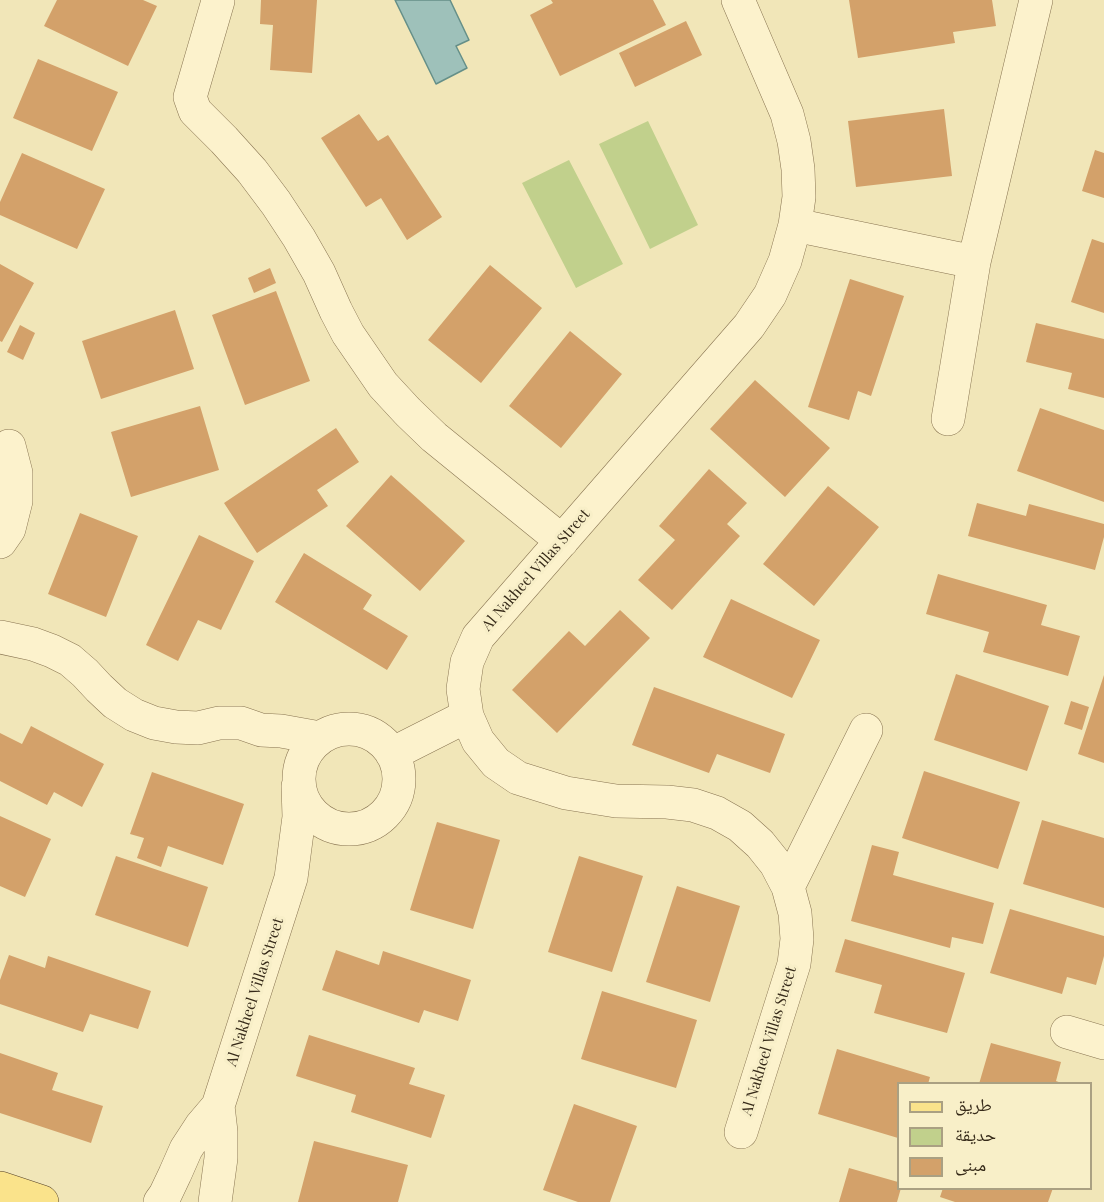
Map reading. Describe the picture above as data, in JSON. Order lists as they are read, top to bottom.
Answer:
{
  "streets": {
    "street": ["Al Nakheel Villas Street"]
  },
  "legend": ["طريق", "حديقة", "مبنى"]
}
